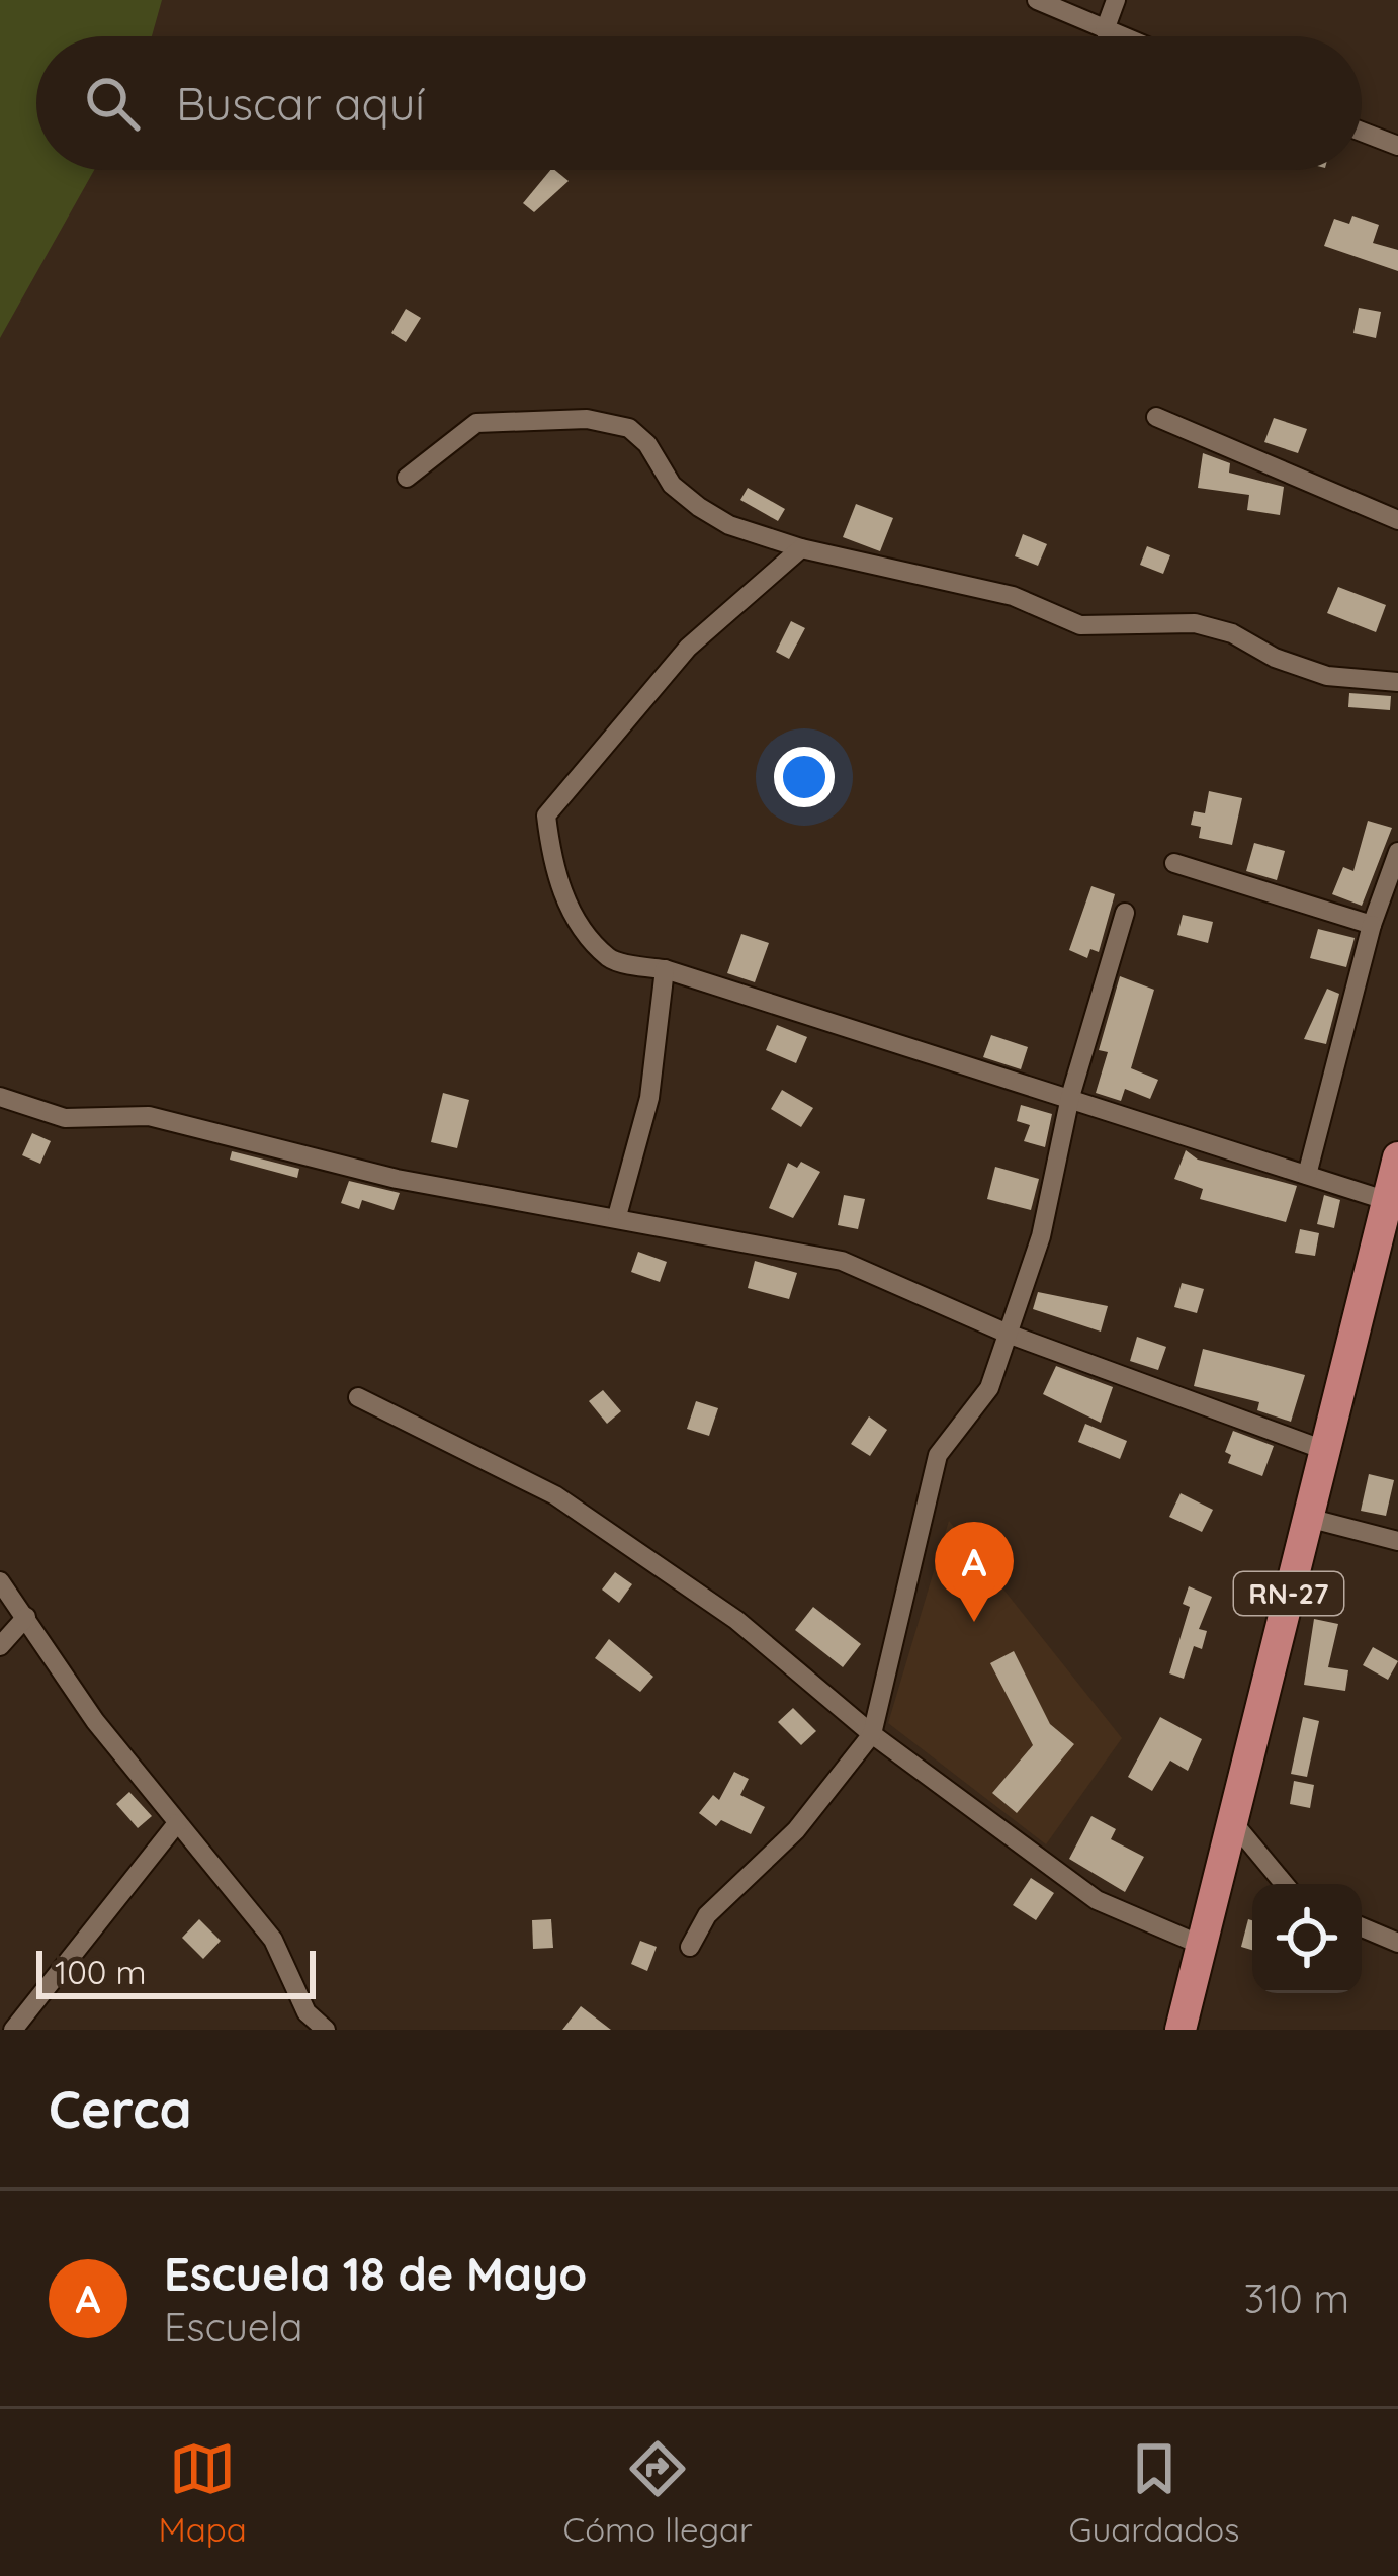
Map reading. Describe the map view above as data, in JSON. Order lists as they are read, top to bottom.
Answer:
{
  "streets": {
    "main road": ["RN-27"]
  },
  "scale_bar": "100 m",
  "page": {
    "search": "Buscar aquí",
    "pins": "A",
    "scale": "100 m",
    "heading": "Cerca",
    "list": [
      {
        "mark": "A",
        "name": "Escuela 18 de Mayo",
        "note": "Escuela",
        "value": "310 m"
      }
    ],
    "nav": ["Mapa", "Cómo llegar", "Guardados"]
  }
}
